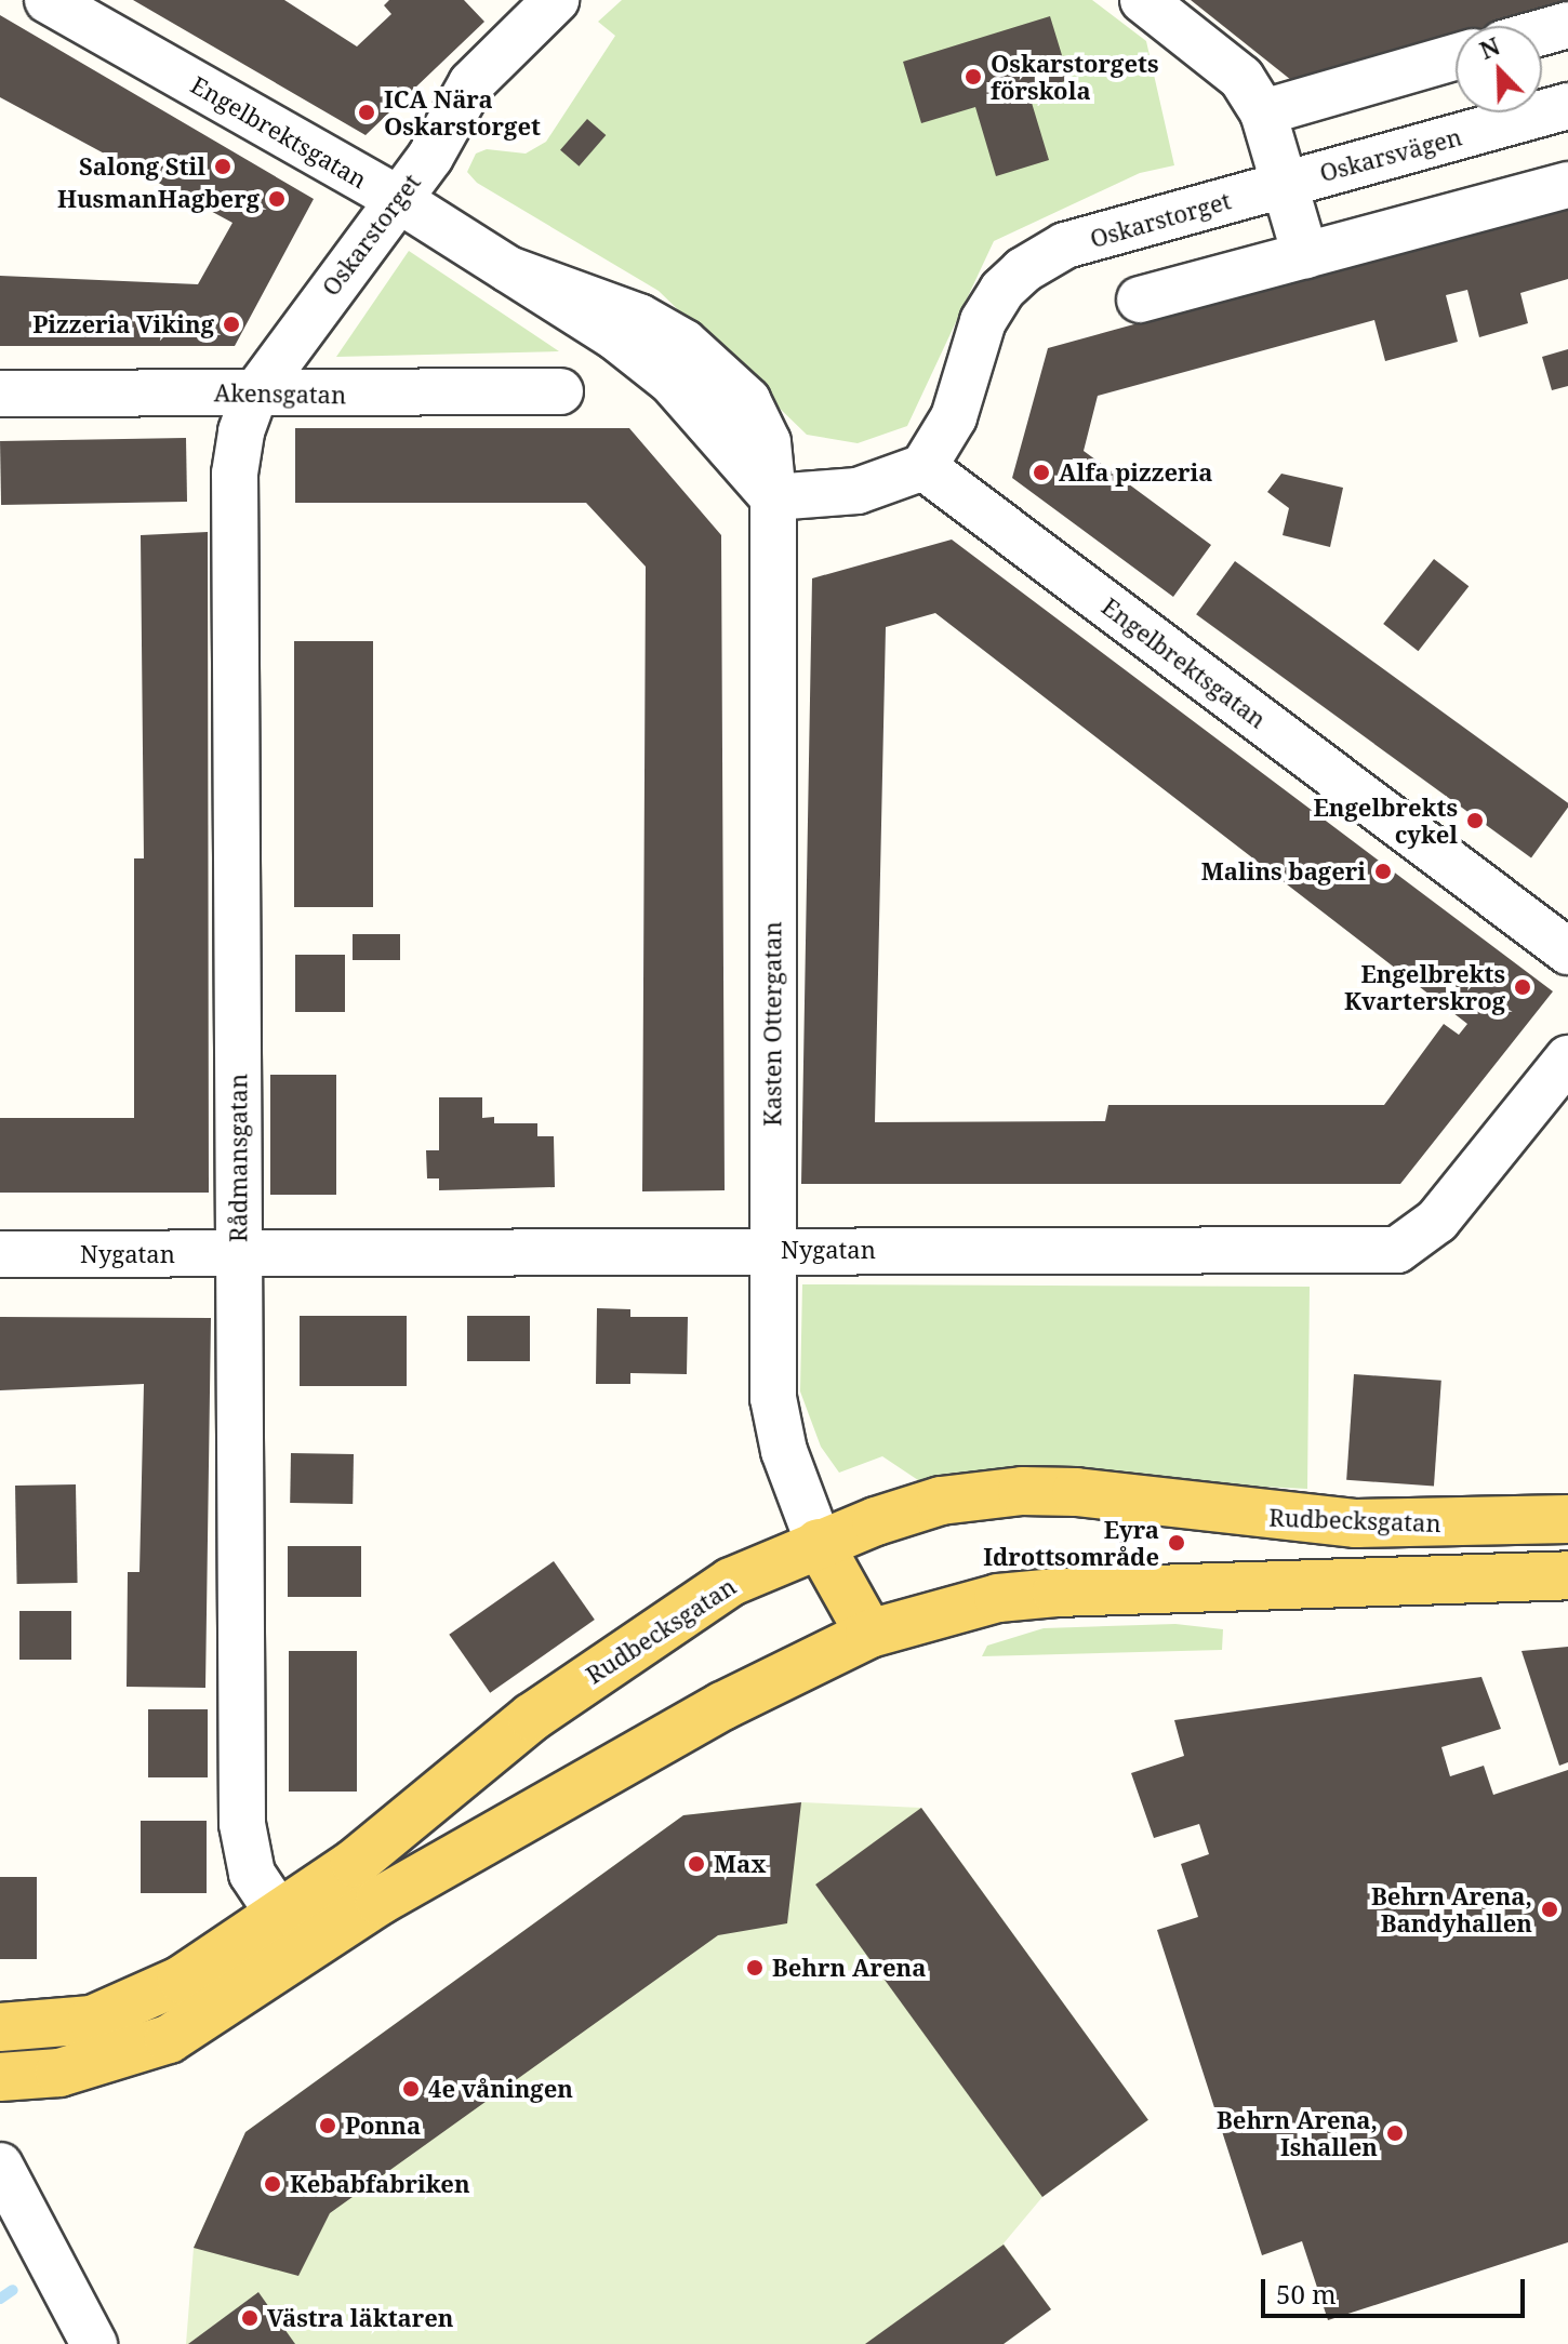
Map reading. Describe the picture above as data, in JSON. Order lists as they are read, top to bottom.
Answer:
{
  "streets": {
    "main road": ["Rudbecksgatan"],
    "street": [
      "Engelbrektsgatan",
      "Oskarsvägen",
      "Oskarstorget",
      "Akensgatan",
      "Kasten Ottergatan",
      "Rådmansgatan",
      "Nygatan"
    ]
  },
  "crossings": [
    ["Engelbrektsgatan", "Oskarstorget"],
    ["Engelbrektsgatan", "Kasten Ottergatan"],
    ["Oskarsvägen", "Oskarstorget"],
    ["Oskarstorget", "Akensgatan"],
    ["Oskarstorget", "Rådmansgatan"],
    ["Akensgatan", "Rådmansgatan"],
    ["Kasten Ottergatan", "Nygatan"],
    ["Kasten Ottergatan", "Rudbecksgatan"],
    ["Rådmansgatan", "Nygatan"],
    ["Rådmansgatan", "Rudbecksgatan"]
  ],
  "places": [
    "Oskarstorgets förskola",
    "ICA Nära Oskarstorget",
    "Salong Stil",
    "HusmanHagberg",
    "Pizzeria Viking",
    "Alfa pizzeria",
    "Engelbrekts cykel",
    "Malins bageri",
    "Engelbrekts Kvarterskrog",
    "Eyra Idrottsområde",
    "Max",
    "Behrn Arena, Bandyhallen",
    "Behrn Arena",
    "4e våningen",
    "Ponna",
    "Behrn Arena, Ishallen",
    "Kebabfabriken",
    "Västra läktaren"
  ],
  "scale_bar": "50 m",
  "north": "top left"
}
